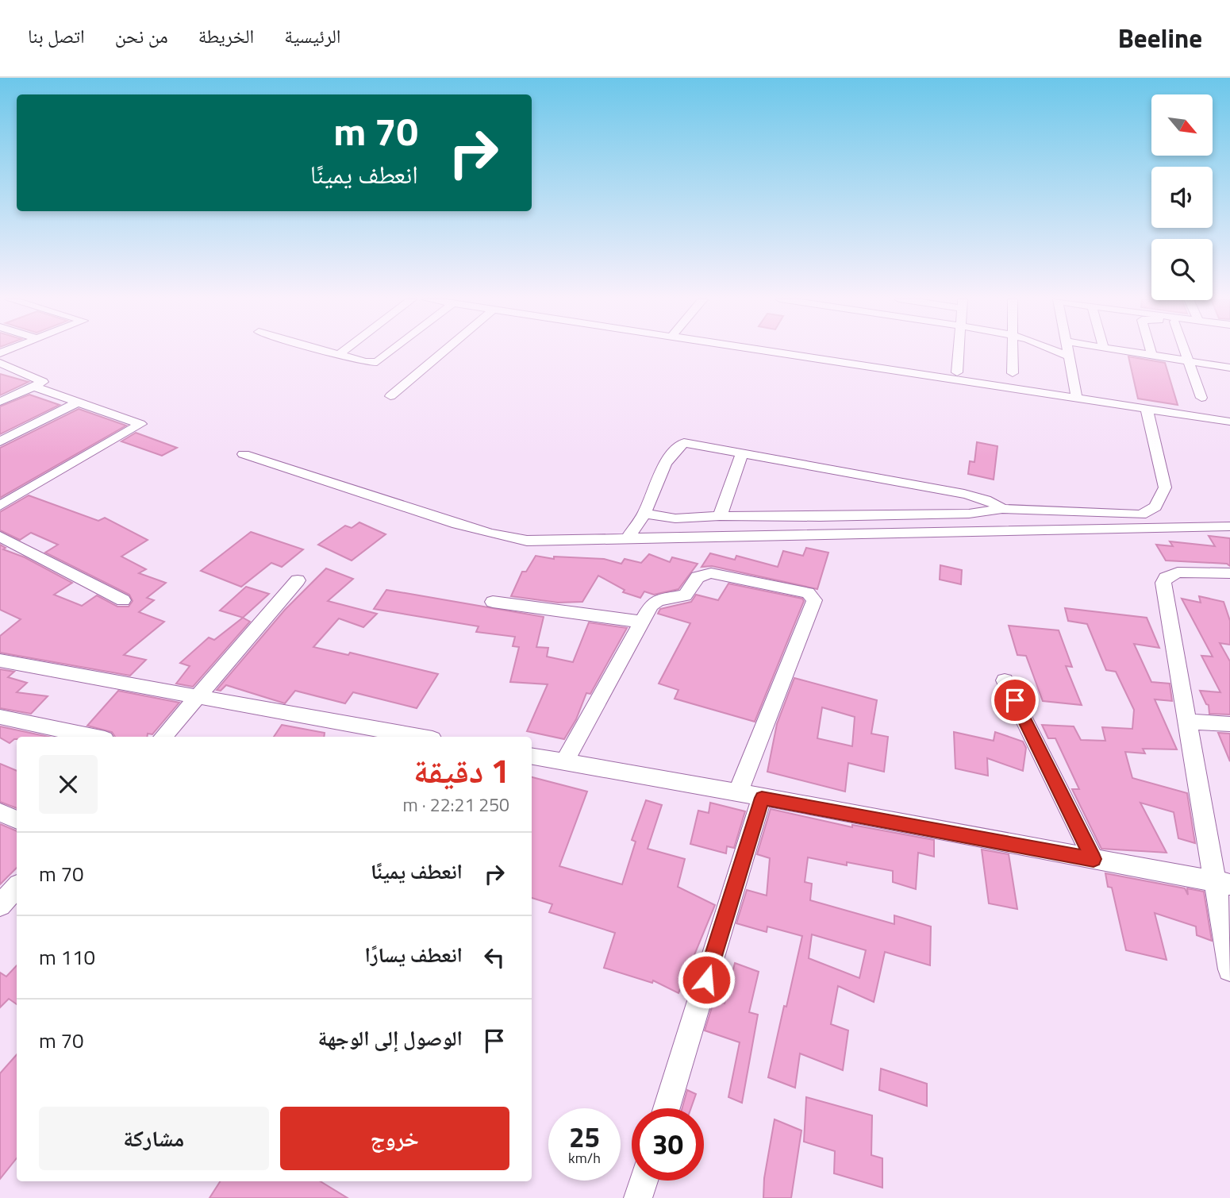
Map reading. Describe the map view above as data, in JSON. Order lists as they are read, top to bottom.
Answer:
{
  "north": "bottom right",
  "page": {
    "header": "Beeline",
    "nav": [
      "الرئيسية",
      "الخريطة",
      "من نحن",
      "اتصل بنا"
    ],
    "turn": ["70 m", "انعطف يمينًا"],
    "heading": ["1 دقيقة", "250 m · 22:21"],
    "list": [
      {
        "name": "انعطف يمينًا",
        "value": "70 m"
      },
      {
        "name": "انعطف يسارًا",
        "value": "110 m"
      },
      {
        "name": "الوصول إلى الوجهة",
        "value": "70 m"
      }
    ],
    "buttons": ["خروج", "مشاركة"],
    "speed": "25 km/h",
    "limit": "30"
  }
}
